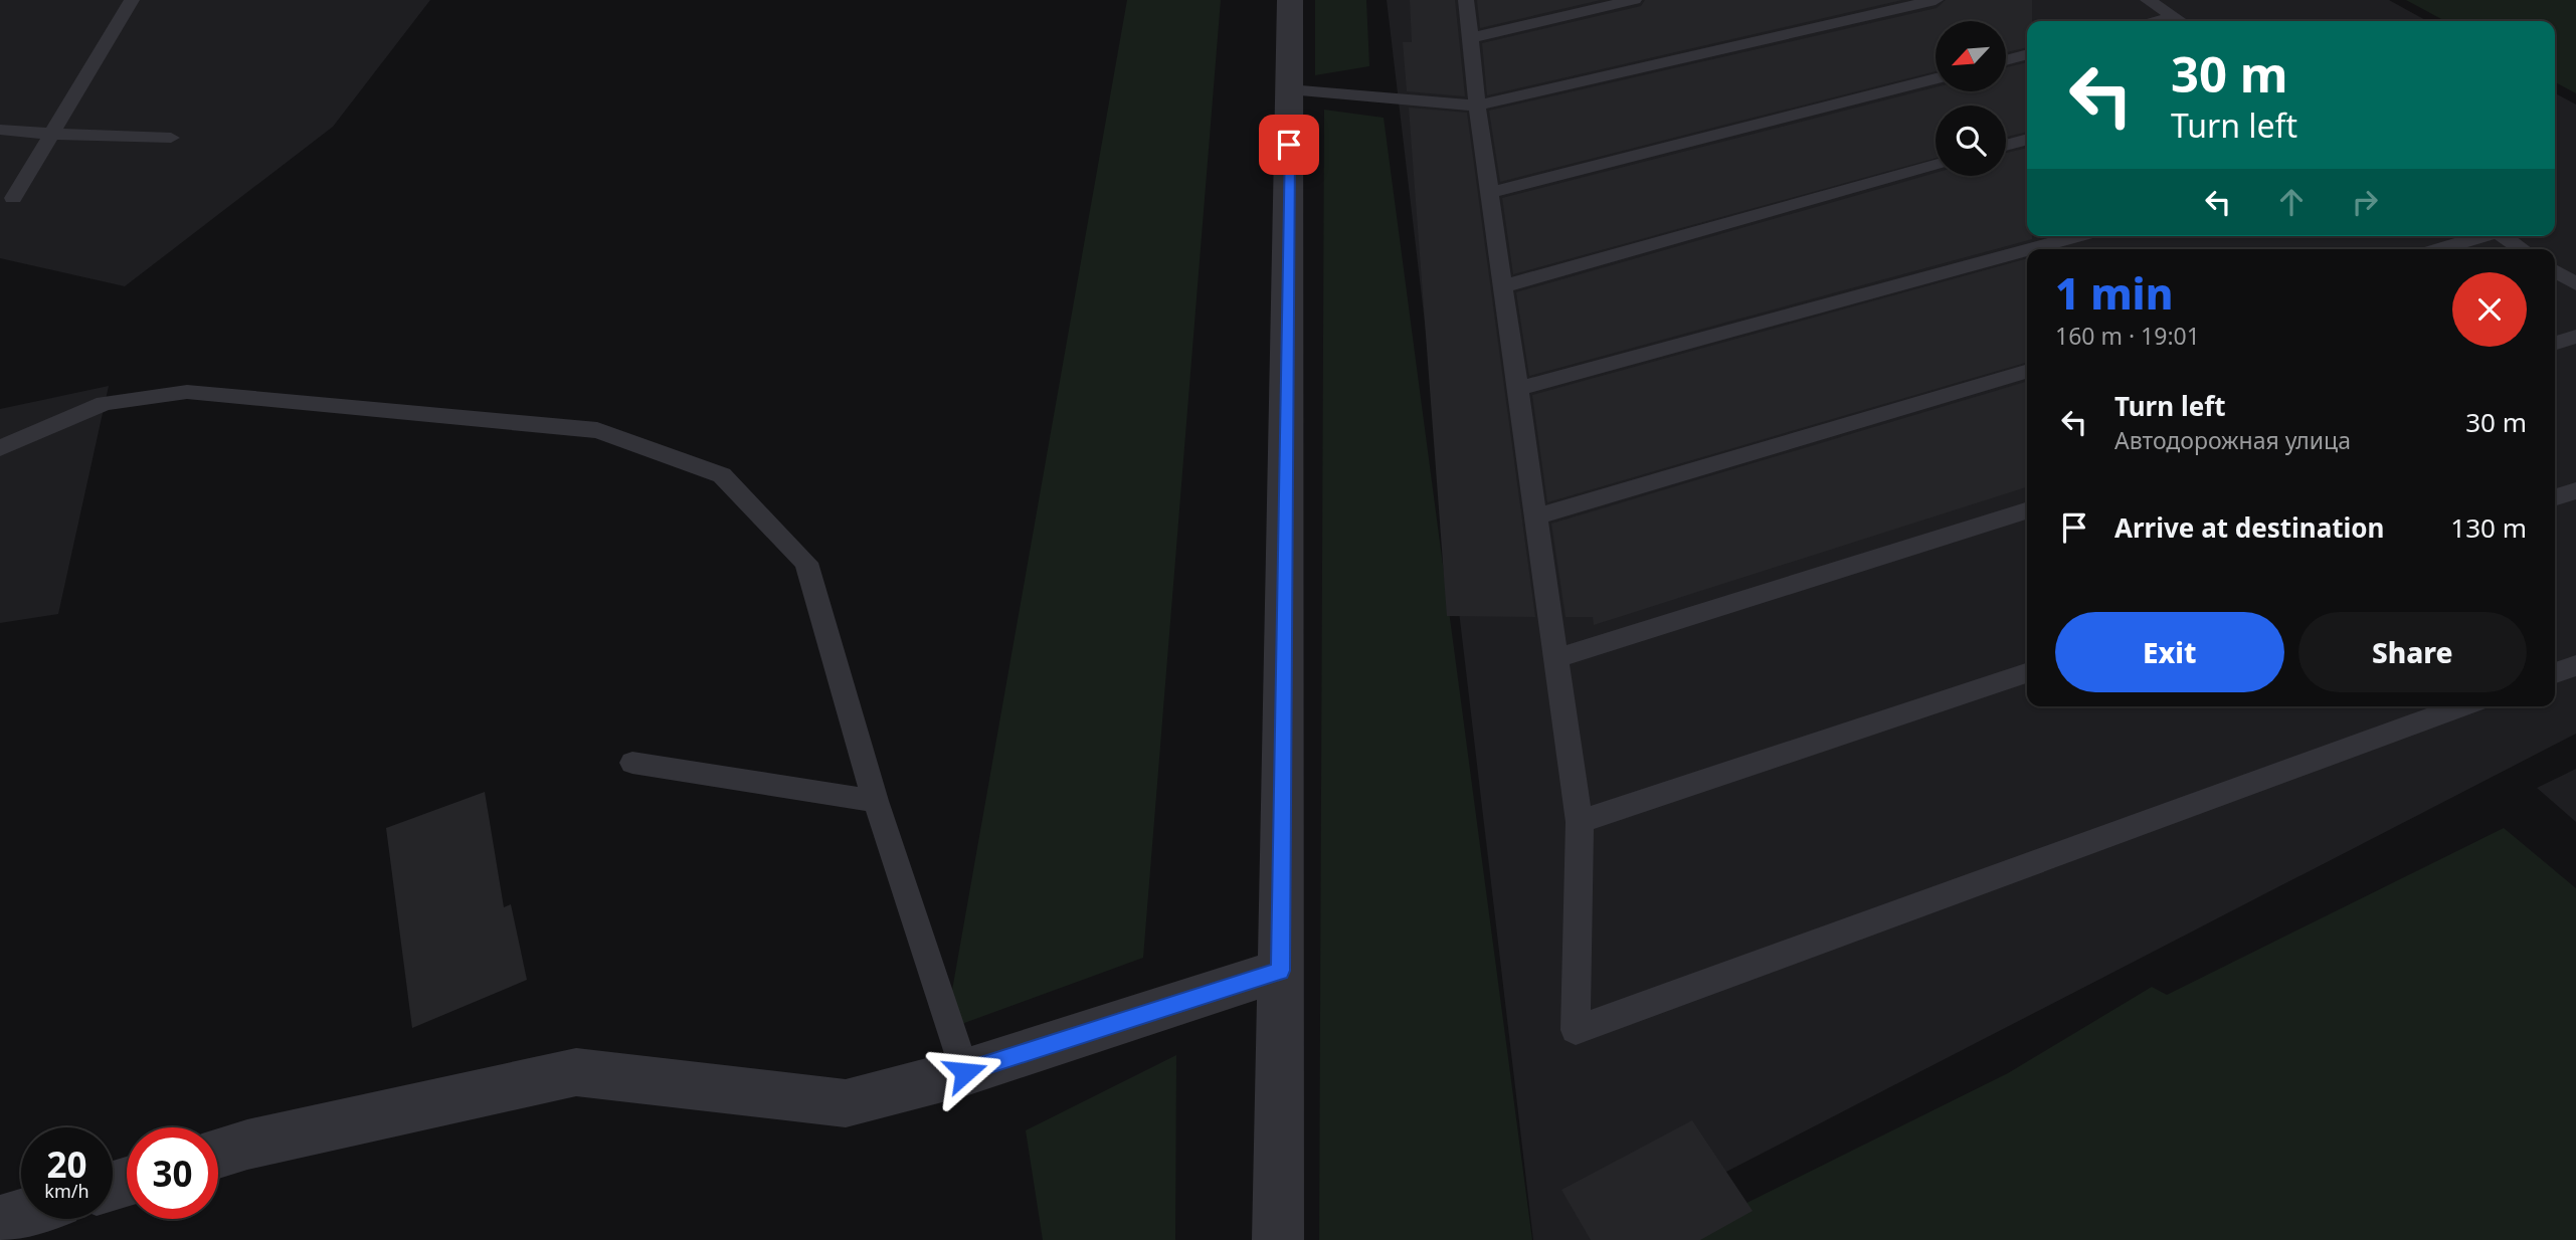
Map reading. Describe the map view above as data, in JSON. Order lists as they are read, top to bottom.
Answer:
{
  "north": "bottom left",
  "page": {
    "turn": ["30 m", "Turn left"],
    "heading": ["1 min", "160 m · 19:01"],
    "list": [
      {
        "name": "Turn left",
        "note": "Автодорожная улица",
        "value": "30 m"
      },
      {
        "name": "Arrive at destination",
        "value": "130 m"
      }
    ],
    "buttons": ["Exit", "Share"],
    "speed": "20 km/h",
    "limit": "30"
  }
}
